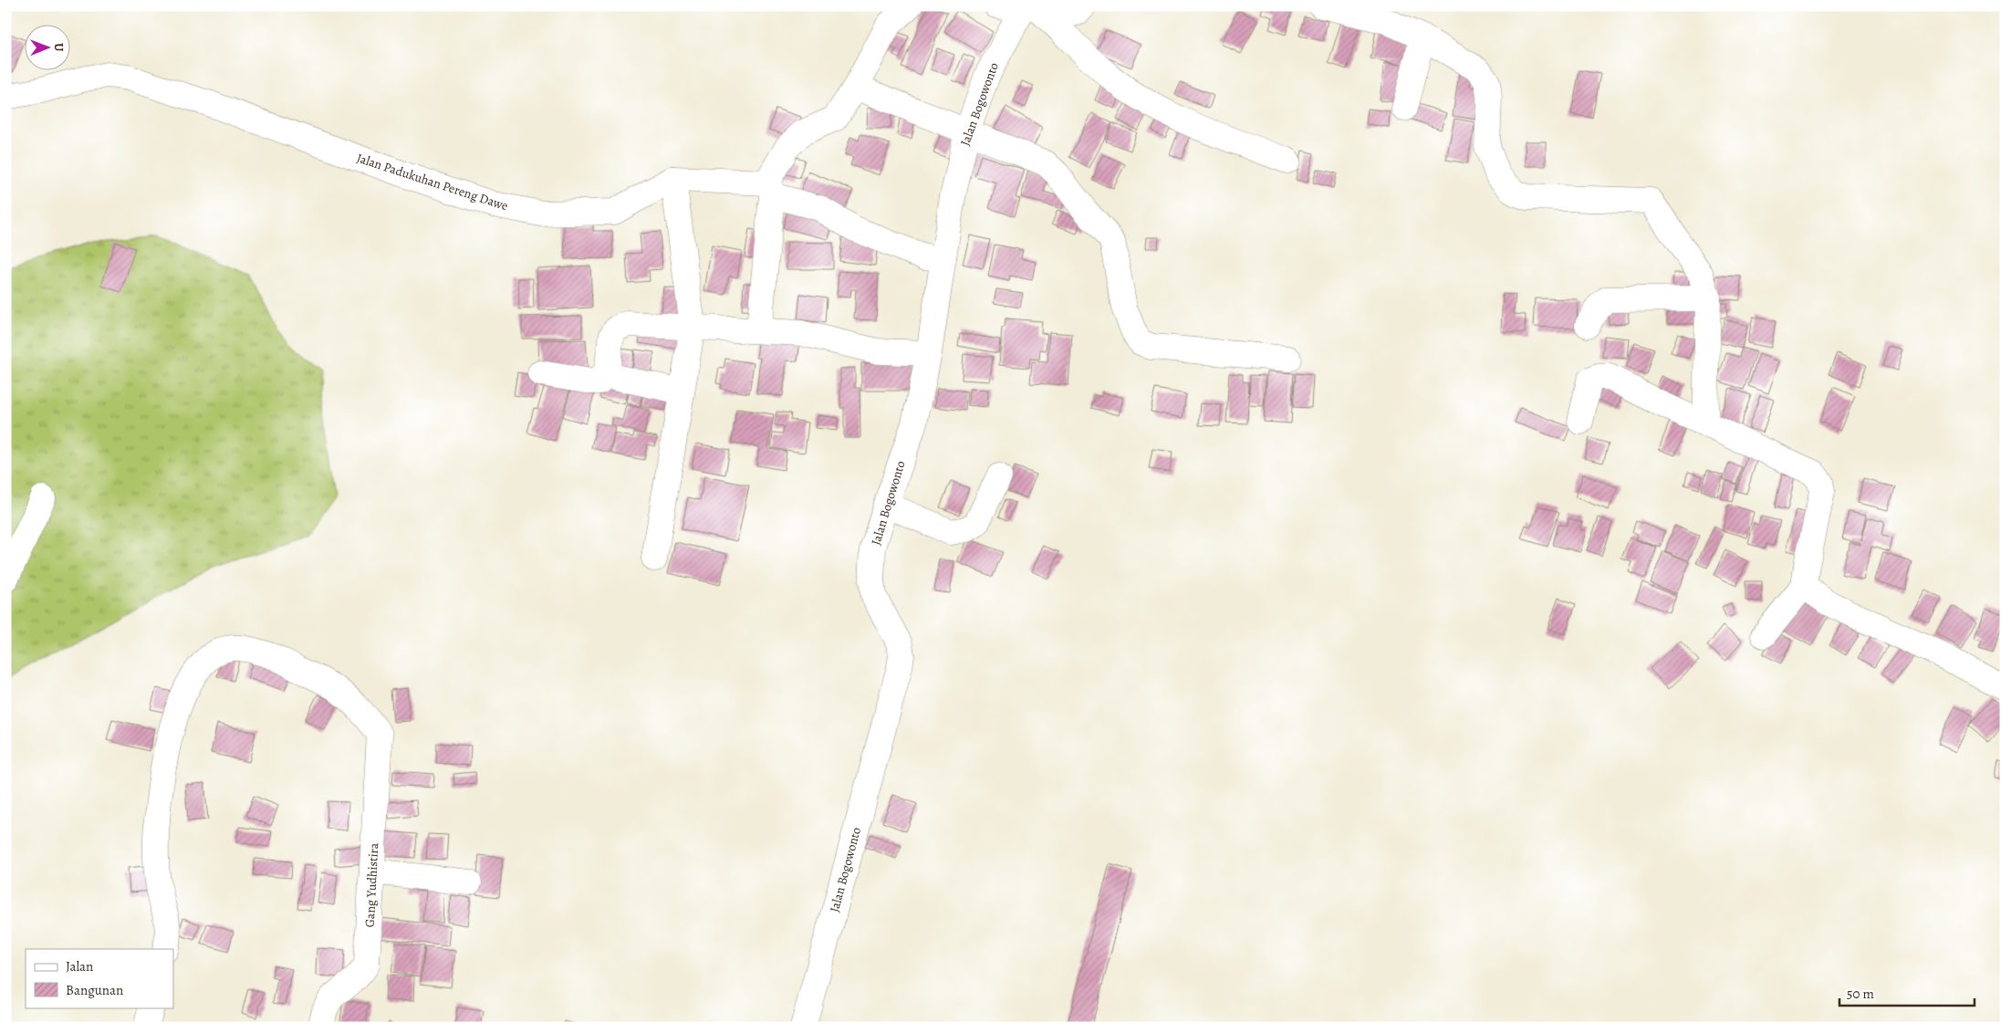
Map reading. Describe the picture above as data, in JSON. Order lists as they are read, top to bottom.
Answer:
{
  "streets": {
    "street": ["Jalan Bogowonto", "Jalan Padukuhan Pereng Dawe", "Gang Yudhistira"]
  },
  "legend": ["Jalan", "Bangunan"],
  "scale_bar": "50 m",
  "north": "right"
}
